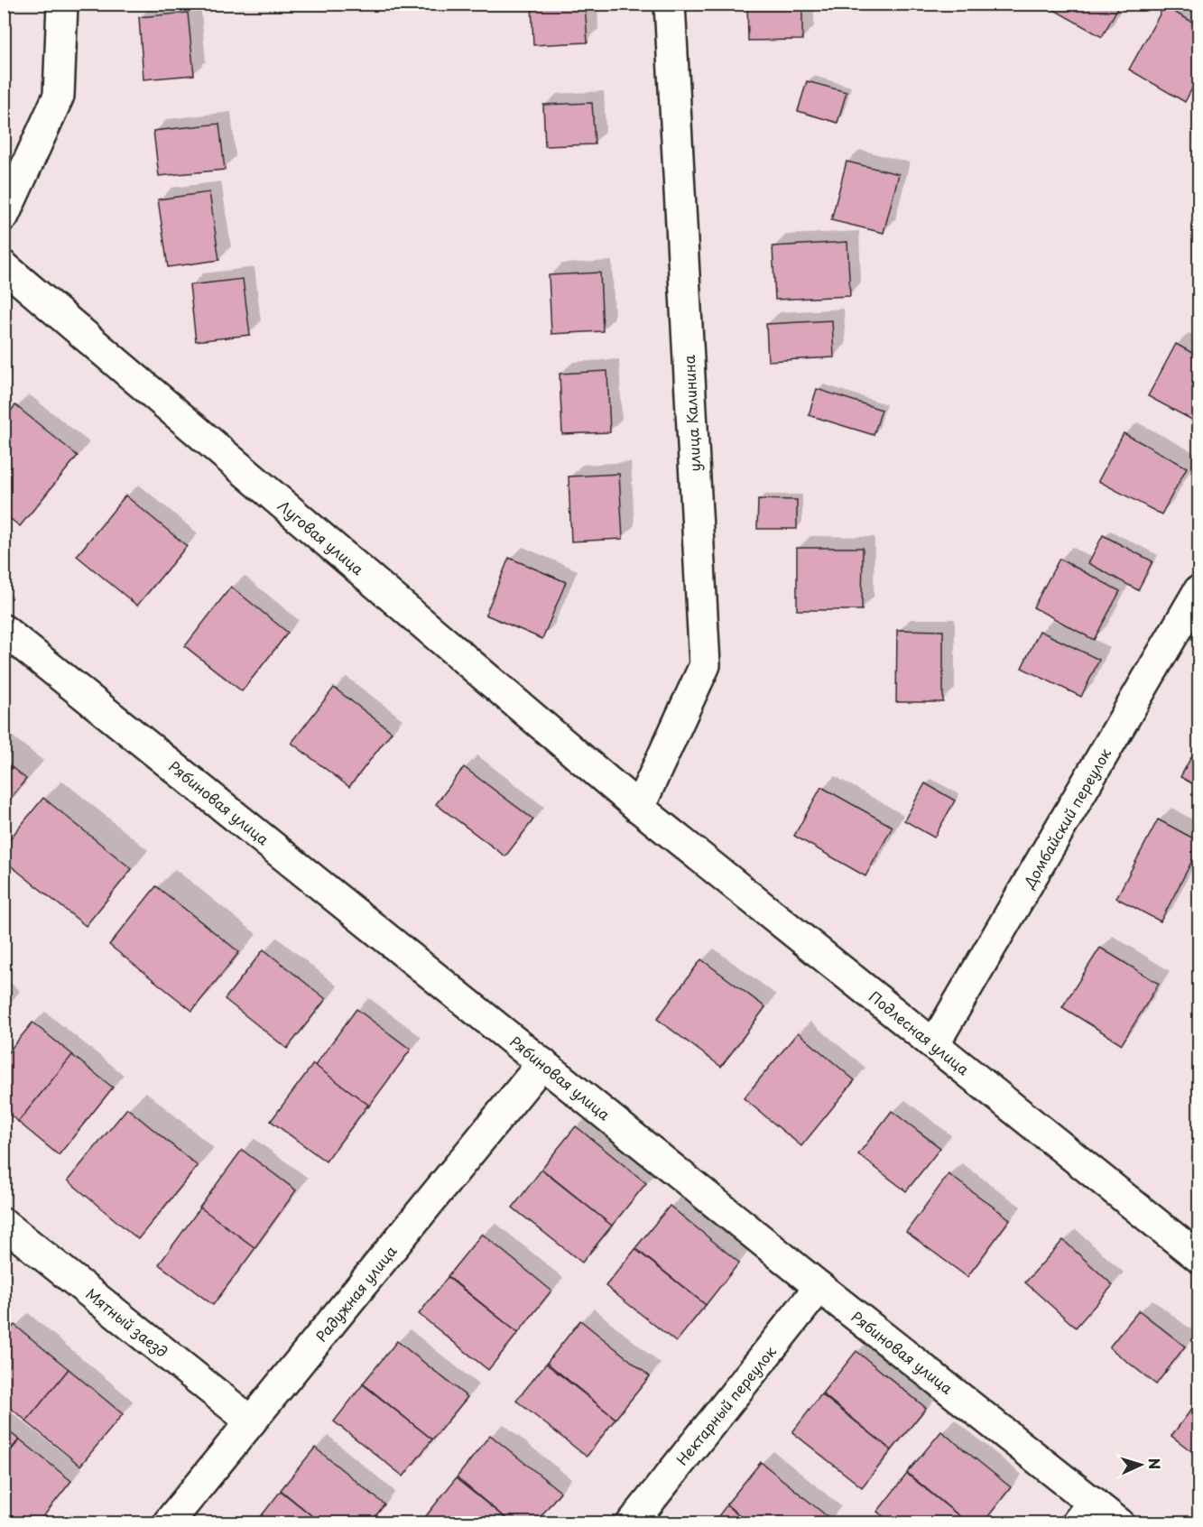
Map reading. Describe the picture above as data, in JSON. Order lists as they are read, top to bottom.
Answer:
{
  "streets": {
    "street": [
      "улица Калинина",
      "Луговая улица",
      "Рябиновая улица",
      "Домбайский переулок",
      "Подлесная улица",
      "Радужная улица",
      "Мятный заезд",
      "Нектарный переулок"
    ]
  },
  "crossings": [
    ["улица Калинина", "Луговая улица"],
    ["улица Калинина", "Подлесная улица"],
    ["Луговая улица", "Подлесная улица"],
    ["Рябиновая улица", "Радужная улица"],
    ["Рябиновая улица", "Нектарный переулок"],
    ["Домбайский переулок", "Подлесная улица"],
    ["Радужная улица", "Мятный заезд"]
  ],
  "north": "right"
}
